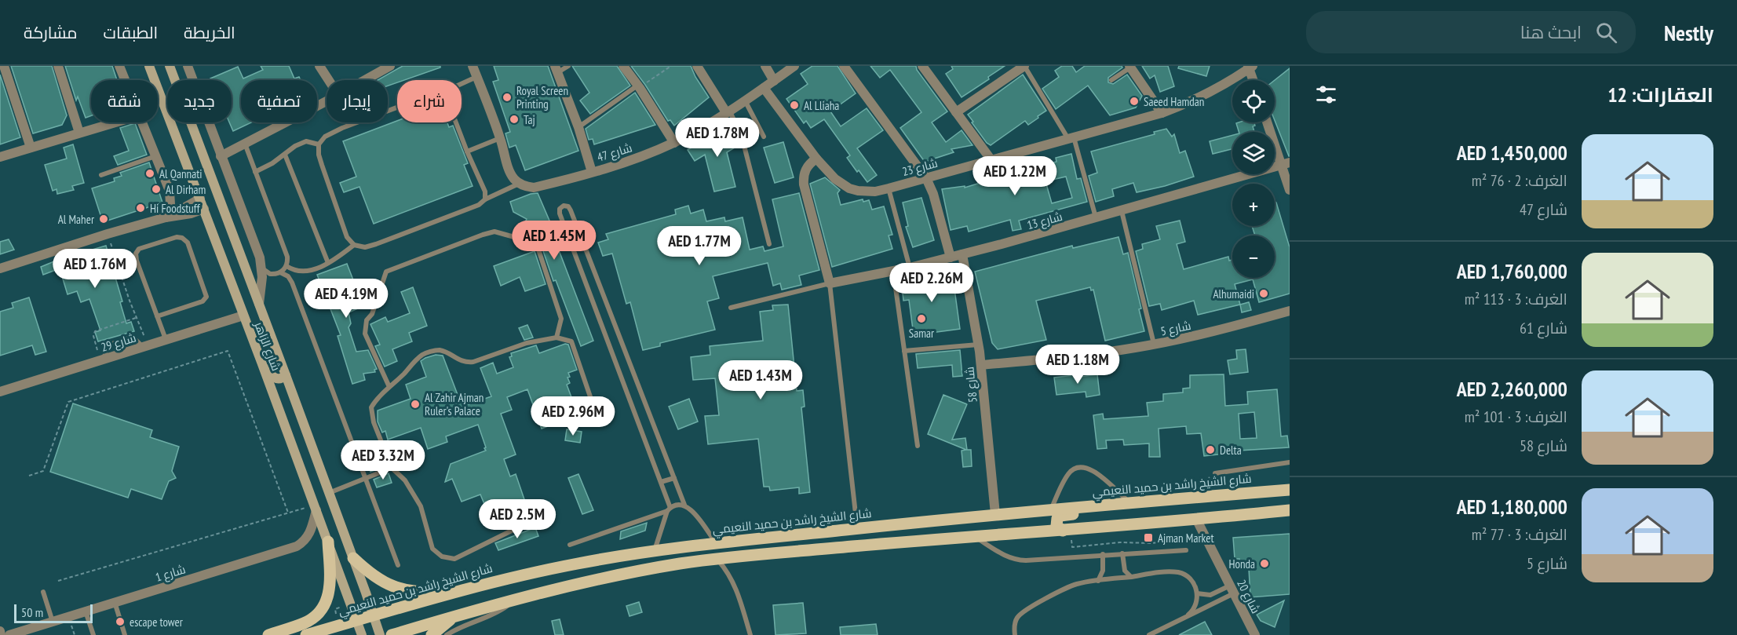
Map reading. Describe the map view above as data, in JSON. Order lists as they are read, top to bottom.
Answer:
{
  "streets": {
    "main road": ["شارع الزاهر", "شارع الشيخ راشد بن حميد النعيمي"],
    "street": [
      "شارع 47",
      "شارع 23",
      "شارع 13",
      "شارع 5",
      "شارع 29",
      "شارع 58",
      "شارع 1",
      "شارع 20"
    ]
  },
  "crossings": [
    ["شارع 47", "شارع 23"],
    ["شارع 13", "شارع 58"],
    ["شارع 5", "شارع 58"],
    ["شارع 29", "شارع الزاهر"],
    ["شارع الزاهر", "شارع الشيخ راشد بن حميد النعيمي"],
    ["شارع الزاهر", "شارع 1"],
    ["شارع 58", "شارع الشيخ راشد بن حميد النعيمي"]
  ],
  "places": {
    "other": [
      "Royal Screen Printing",
      "Saeed Hamdan",
      "Al Lliaha",
      "Taj",
      "Al Qannati",
      "Al Dirham",
      "Hi Foodstuff",
      "Al Maher",
      "Alhumaidi",
      "Samar",
      "Al Zahir Ajman Ruler's Palace",
      "Delta",
      "Honda",
      "escape tower"
    ],
    "transit": ["Ajman Market"]
  },
  "scale_bar": "50 m",
  "page": {
    "header": "Nestly",
    "search": "ابحث هنا",
    "nav": ["الخريطة", "الطبقات", "مشاركة"],
    "heading": "العقارات: 12",
    "map_buttons": ["+", "−"],
    "chip": [
      "شراء",
      "إيجار",
      "تصفية",
      "جديد",
      "شقة"
    ],
    "price": [
      "AED 1.78M",
      "AED 1.22M",
      "AED 1.45M",
      "AED 1.77M",
      "AED 1.76M",
      "AED 2.26M",
      "AED 4.19M",
      "AED 1.18M",
      "AED 1.43M",
      "AED 2.96M",
      "AED 3.32M",
      "AED 2.5M"
    ],
    "list": [
      {
        "name": "AED 1,450,000",
        "note": "الغرف: 2 · 76 m² · شارع 47"
      },
      {
        "name": "AED 1,760,000",
        "note": "الغرف: 3 · 113 m² · شارع 61"
      },
      {
        "name": "AED 2,260,000",
        "note": "الغرف: 3 · 101 m² · شارع 58"
      },
      {
        "name": "AED 1,180,000",
        "note": "الغرف: 3 · 77 m² · شارع 5"
      }
    ],
    "scale": "50 m"
  }
}
